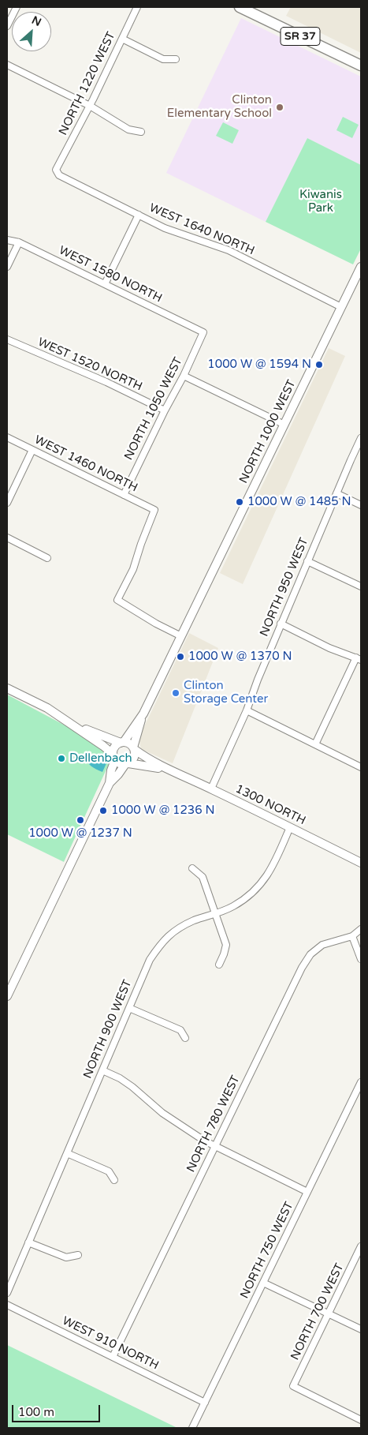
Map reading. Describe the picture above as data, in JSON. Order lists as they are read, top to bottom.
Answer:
{
  "streets": {
    "main road": ["SR 37"],
    "street": [
      "NORTH 1220 WEST",
      "WEST 1640 NORTH",
      "WEST 1580 NORTH",
      "WEST 1520 NORTH",
      "NORTH 1050 WEST",
      "NORTH 1000 WEST",
      "WEST 1460 NORTH",
      "NORTH 950 WEST",
      "1300 NORTH",
      "NORTH 900 WEST",
      "NORTH 780 WEST",
      "NORTH 750 WEST",
      "NORTH 700 WEST",
      "WEST 910 NORTH"
    ]
  },
  "crossings": [
    ["NORTH 1220 WEST", "WEST 1640 NORTH"],
    ["WEST 1640 NORTH", "NORTH 1000 WEST"],
    ["WEST 1580 NORTH", "NORTH 1050 WEST"],
    ["WEST 1520 NORTH", "NORTH 1050 WEST"],
    ["NORTH 1050 WEST", "WEST 1460 NORTH"],
    ["NORTH 1000 WEST", "WEST 1460 NORTH"],
    ["NORTH 1000 WEST", "1300 NORTH"],
    ["NORTH 950 WEST", "1300 NORTH"],
    ["1300 NORTH", "NORTH 900 WEST"],
    ["NORTH 780 WEST", "WEST 910 NORTH"],
    ["NORTH 750 WEST", "WEST 910 NORTH"]
  ],
  "parks": ["Kiwanis Park"],
  "places": [
    "Clinton Elementary School",
    "1000 W @ 1594 N",
    "1000 W @ 1485 N",
    "1000 W @ 1370 N",
    "Clinton Storage Center",
    "Dellenbach",
    "1000 W @ 1236 N",
    "1000 W @ 1237 N"
  ],
  "scale_bar": "100 m",
  "north": "top right"
}
